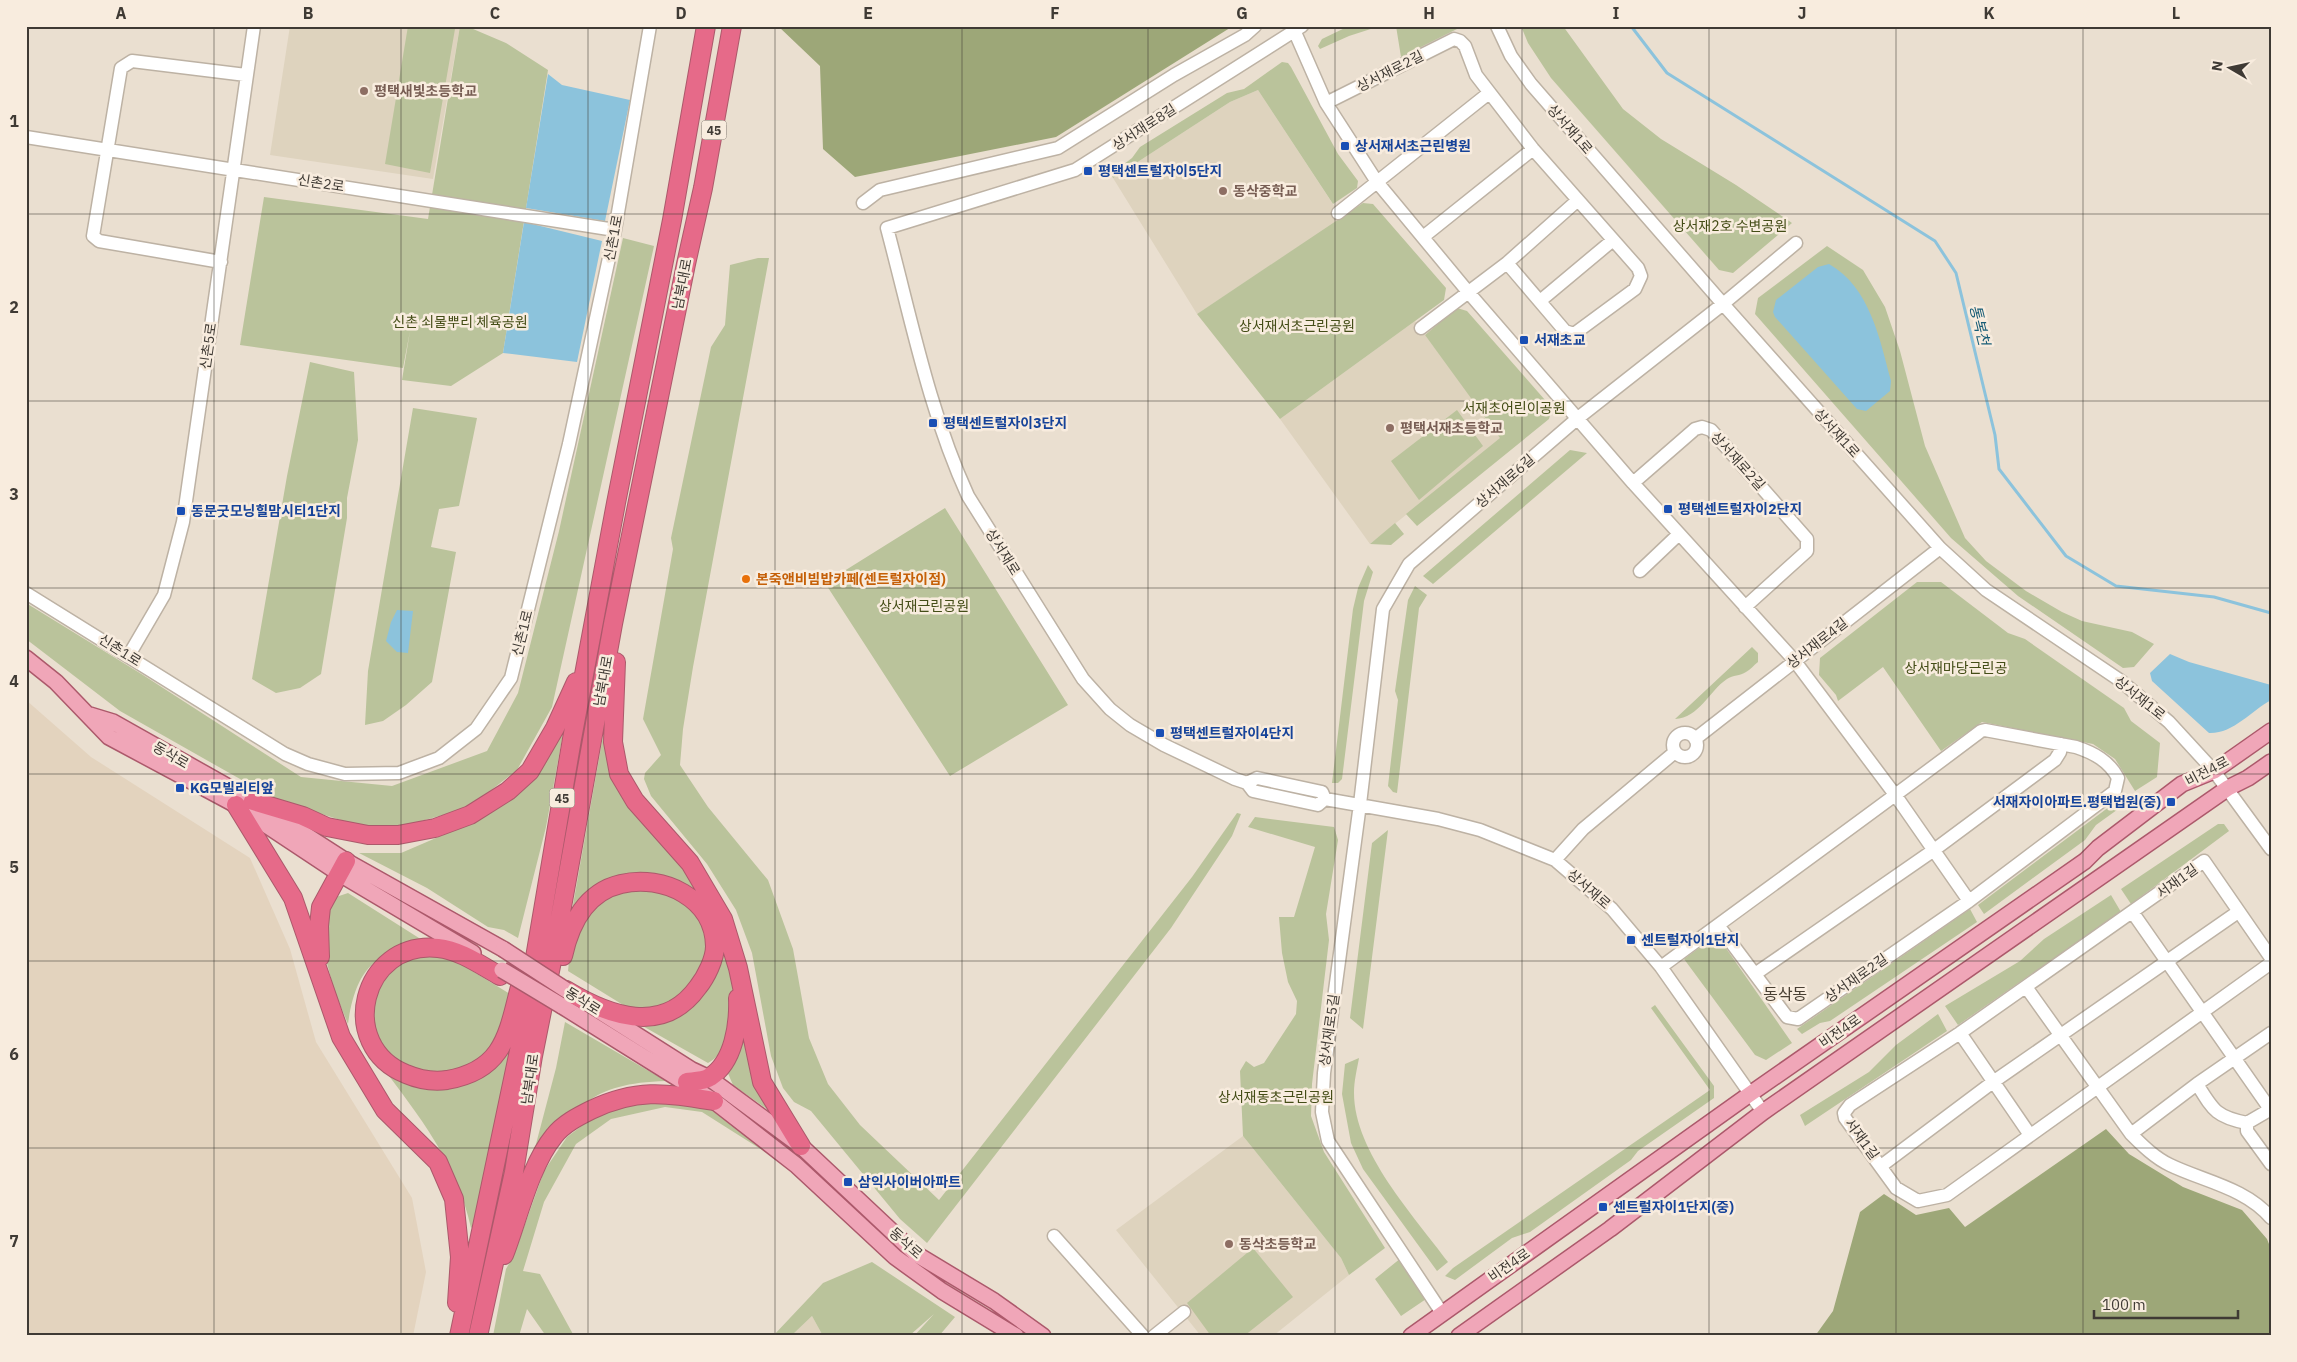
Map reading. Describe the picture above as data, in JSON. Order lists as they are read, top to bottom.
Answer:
{
  "streets": {
    "highway": ["45", "남북대로"],
    "main road": ["동삭로", "비전4로"],
    "street": [
      "상서재로2길",
      "상서재로8길",
      "상서재1로",
      "신촌2로",
      "신촌1로",
      "신촌5로",
      "상서재로6길",
      "상서재로",
      "상서재로4길",
      "서재1길",
      "상서재로5길"
    ]
  },
  "crossings": [
    ["상서재로8길", "상서재로"],
    ["상서재1로", "상서재로6길"],
    ["상서재1로", "상서재로4길"],
    ["상서재1로", "비전4로"],
    ["신촌2로", "신촌1로"],
    ["신촌2로", "신촌5로"],
    ["신촌1로", "신촌5로"],
    ["상서재로6길", "상서재로"],
    ["상서재로6길", "상서재로5길"],
    ["상서재로", "상서재로4길"],
    ["상서재로", "비전4로"],
    ["상서재로", "상서재로5길"],
    ["비전4로", "상서재로5길"]
  ],
  "districts": ["동삭동"],
  "water": ["통복천"],
  "parks": [
    "상서재2호 수변공원",
    "신촌 쇠물뿌리 체육공원",
    "상서재서초근린공원",
    "서재초어린이공원",
    "상서재근린공원",
    "상서재마당근린공",
    "상서재동초근린공원"
  ],
  "places": {
    "other": [
      "평택새빛초등학교",
      "동삭중학교",
      "평택서재초등학교",
      "본죽앤비빔밥카페(센트럴자이점)",
      "동삭초등학교"
    ],
    "transit": [
      "상서재서초근린병원",
      "평택센트럴자이5단지",
      "서재초교",
      "평택센트럴자이3단지",
      "평택센트럴자이2단지",
      "동문굿모닝힐맘시티1단지",
      "평택센트럴자이4단지",
      "KG모빌리티앞",
      "서재자이아파트.평택법원(중)",
      "센트럴자이1단지",
      "삼익사이버아파트",
      "센트럴자이1단지(중)"
    ]
  },
  "scale_bar": "100 m",
  "north": "left",
  "grid": {
    "columns": [
      "A",
      "B",
      "C",
      "D",
      "E",
      "F",
      "G",
      "H",
      "I",
      "J",
      "K",
      "L"
    ],
    "rows": [
      "1",
      "2",
      "3",
      "4",
      "5",
      "6",
      "7"
    ]
  }
}
